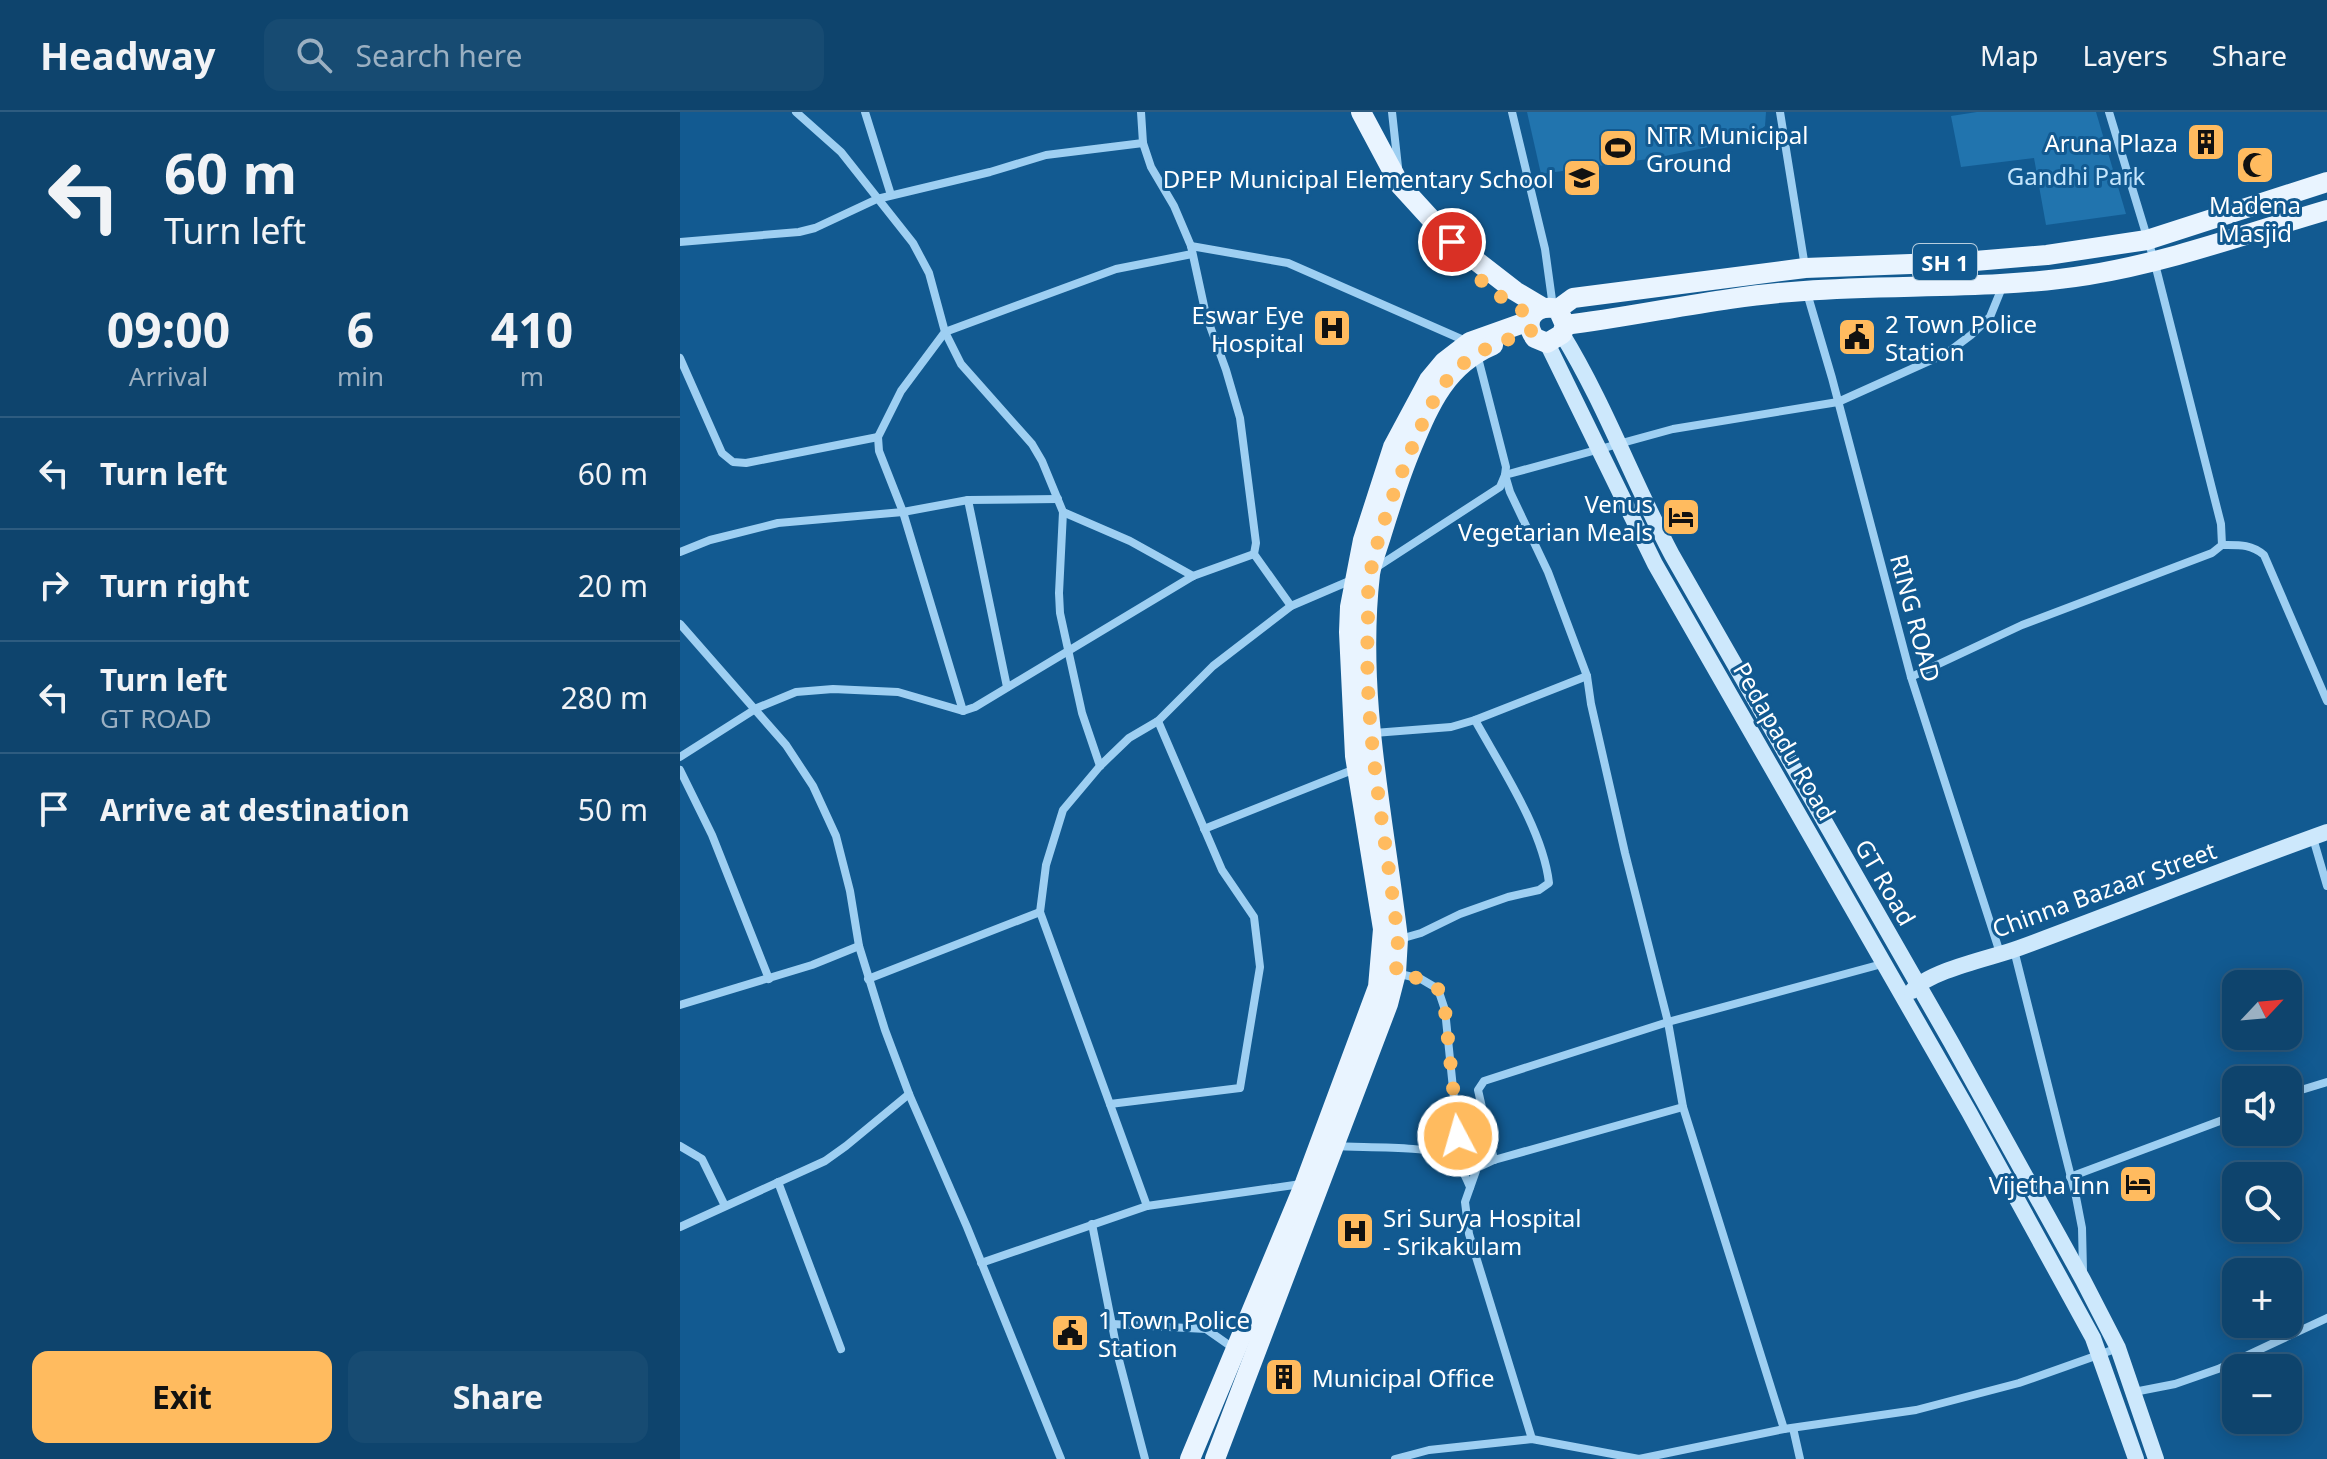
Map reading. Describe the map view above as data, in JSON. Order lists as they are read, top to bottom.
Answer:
{
  "streets": {
    "main road": [
      "SH 1",
      "Pedapadu Road",
      "GT Road",
      "Chinna Bazaar Street"
    ],
    "street": ["RING ROAD"]
  },
  "crossings": [
    ["SH 1", "RING ROAD"],
    ["SH 1", "Pedapadu Road"],
    ["SH 1", "GT Road"],
    ["RING ROAD", "GT Road"],
    ["RING ROAD", "Chinna Bazaar Street"],
    ["Pedapadu Road", "GT Road"],
    ["Pedapadu Road", "Chinna Bazaar Street"],
    ["GT Road", "Chinna Bazaar Street"]
  ],
  "parks": ["Gandhi Park"],
  "places": {
    "building": ["Aruna Plaza", "Municipal Office"],
    "sports": ["NTR Municipal Ground"],
    "mosque": ["Madena Masjid"],
    "school or university": ["DPEP Municipal Elementary School"],
    "hospital": ["Eswar Eye Hospital", "Sri Surya Hospital - Srikakulam"],
    "public building": ["2 Town Police Station", "1 Town Police Station"],
    "hotel": ["Venus Vegetarian Meals", "Vijetha Inn"]
  },
  "north": "top right",
  "page": {
    "header": "Headway",
    "search": "Search here",
    "nav": ["Map", "Layers", "Share"],
    "turn": ["60 m", "Turn left"],
    "eta": [
      "09:00",
      "Arrival",
      "6",
      "min",
      "410",
      "m"
    ],
    "list": [
      {
        "name": "Turn left",
        "value": "60 m"
      },
      {
        "name": "Turn right",
        "value": "20 m"
      },
      {
        "name": "Turn left",
        "note": "GT ROAD",
        "value": "280 m"
      },
      {
        "name": "Arrive at destination",
        "value": "50 m"
      }
    ],
    "map_buttons": ["+", "−"],
    "buttons": ["Exit", "Share"]
  }
}
